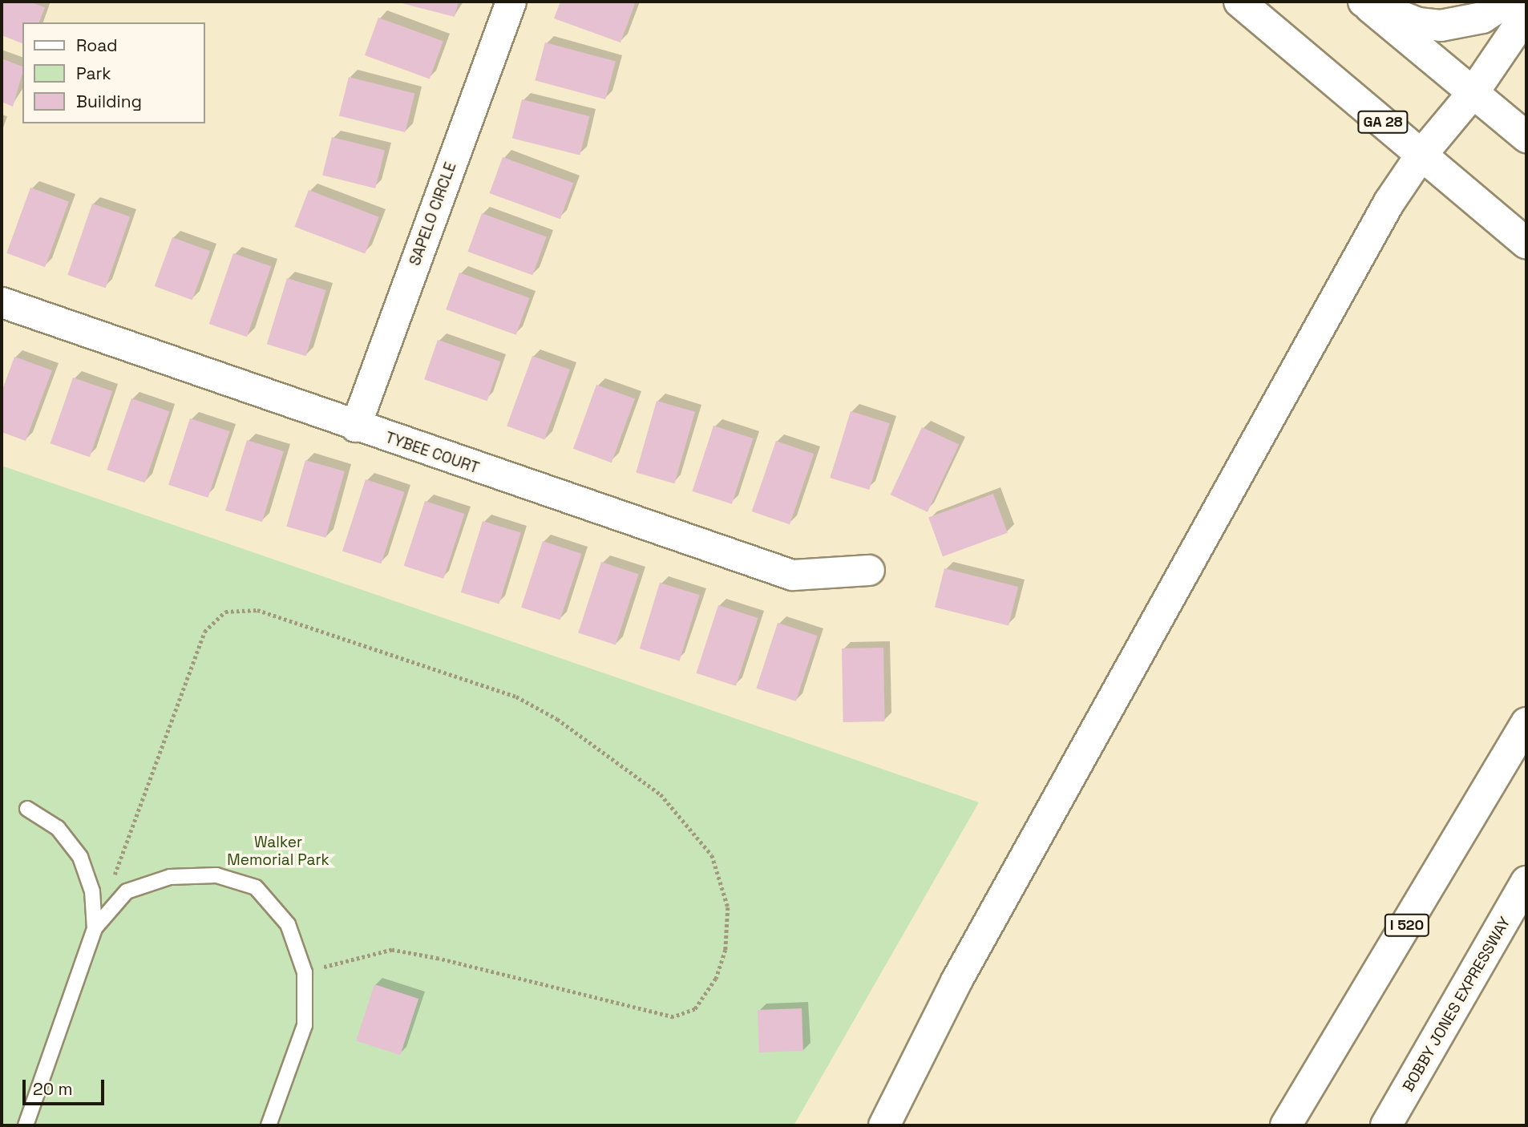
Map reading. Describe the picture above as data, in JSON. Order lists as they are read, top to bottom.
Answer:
{
  "streets": {
    "main road": ["GA 28", "I 520", "BOBBY JONES EXPRESSWAY"],
    "street": ["SAPELO CIRCLE", "TYBEE COURT"]
  },
  "crossings": [
    ["SAPELO CIRCLE", "TYBEE COURT"]
  ],
  "parks": ["Walker Memorial Park"],
  "legend": ["Road", "Park", "Building"],
  "scale_bar": "20 m"
}
